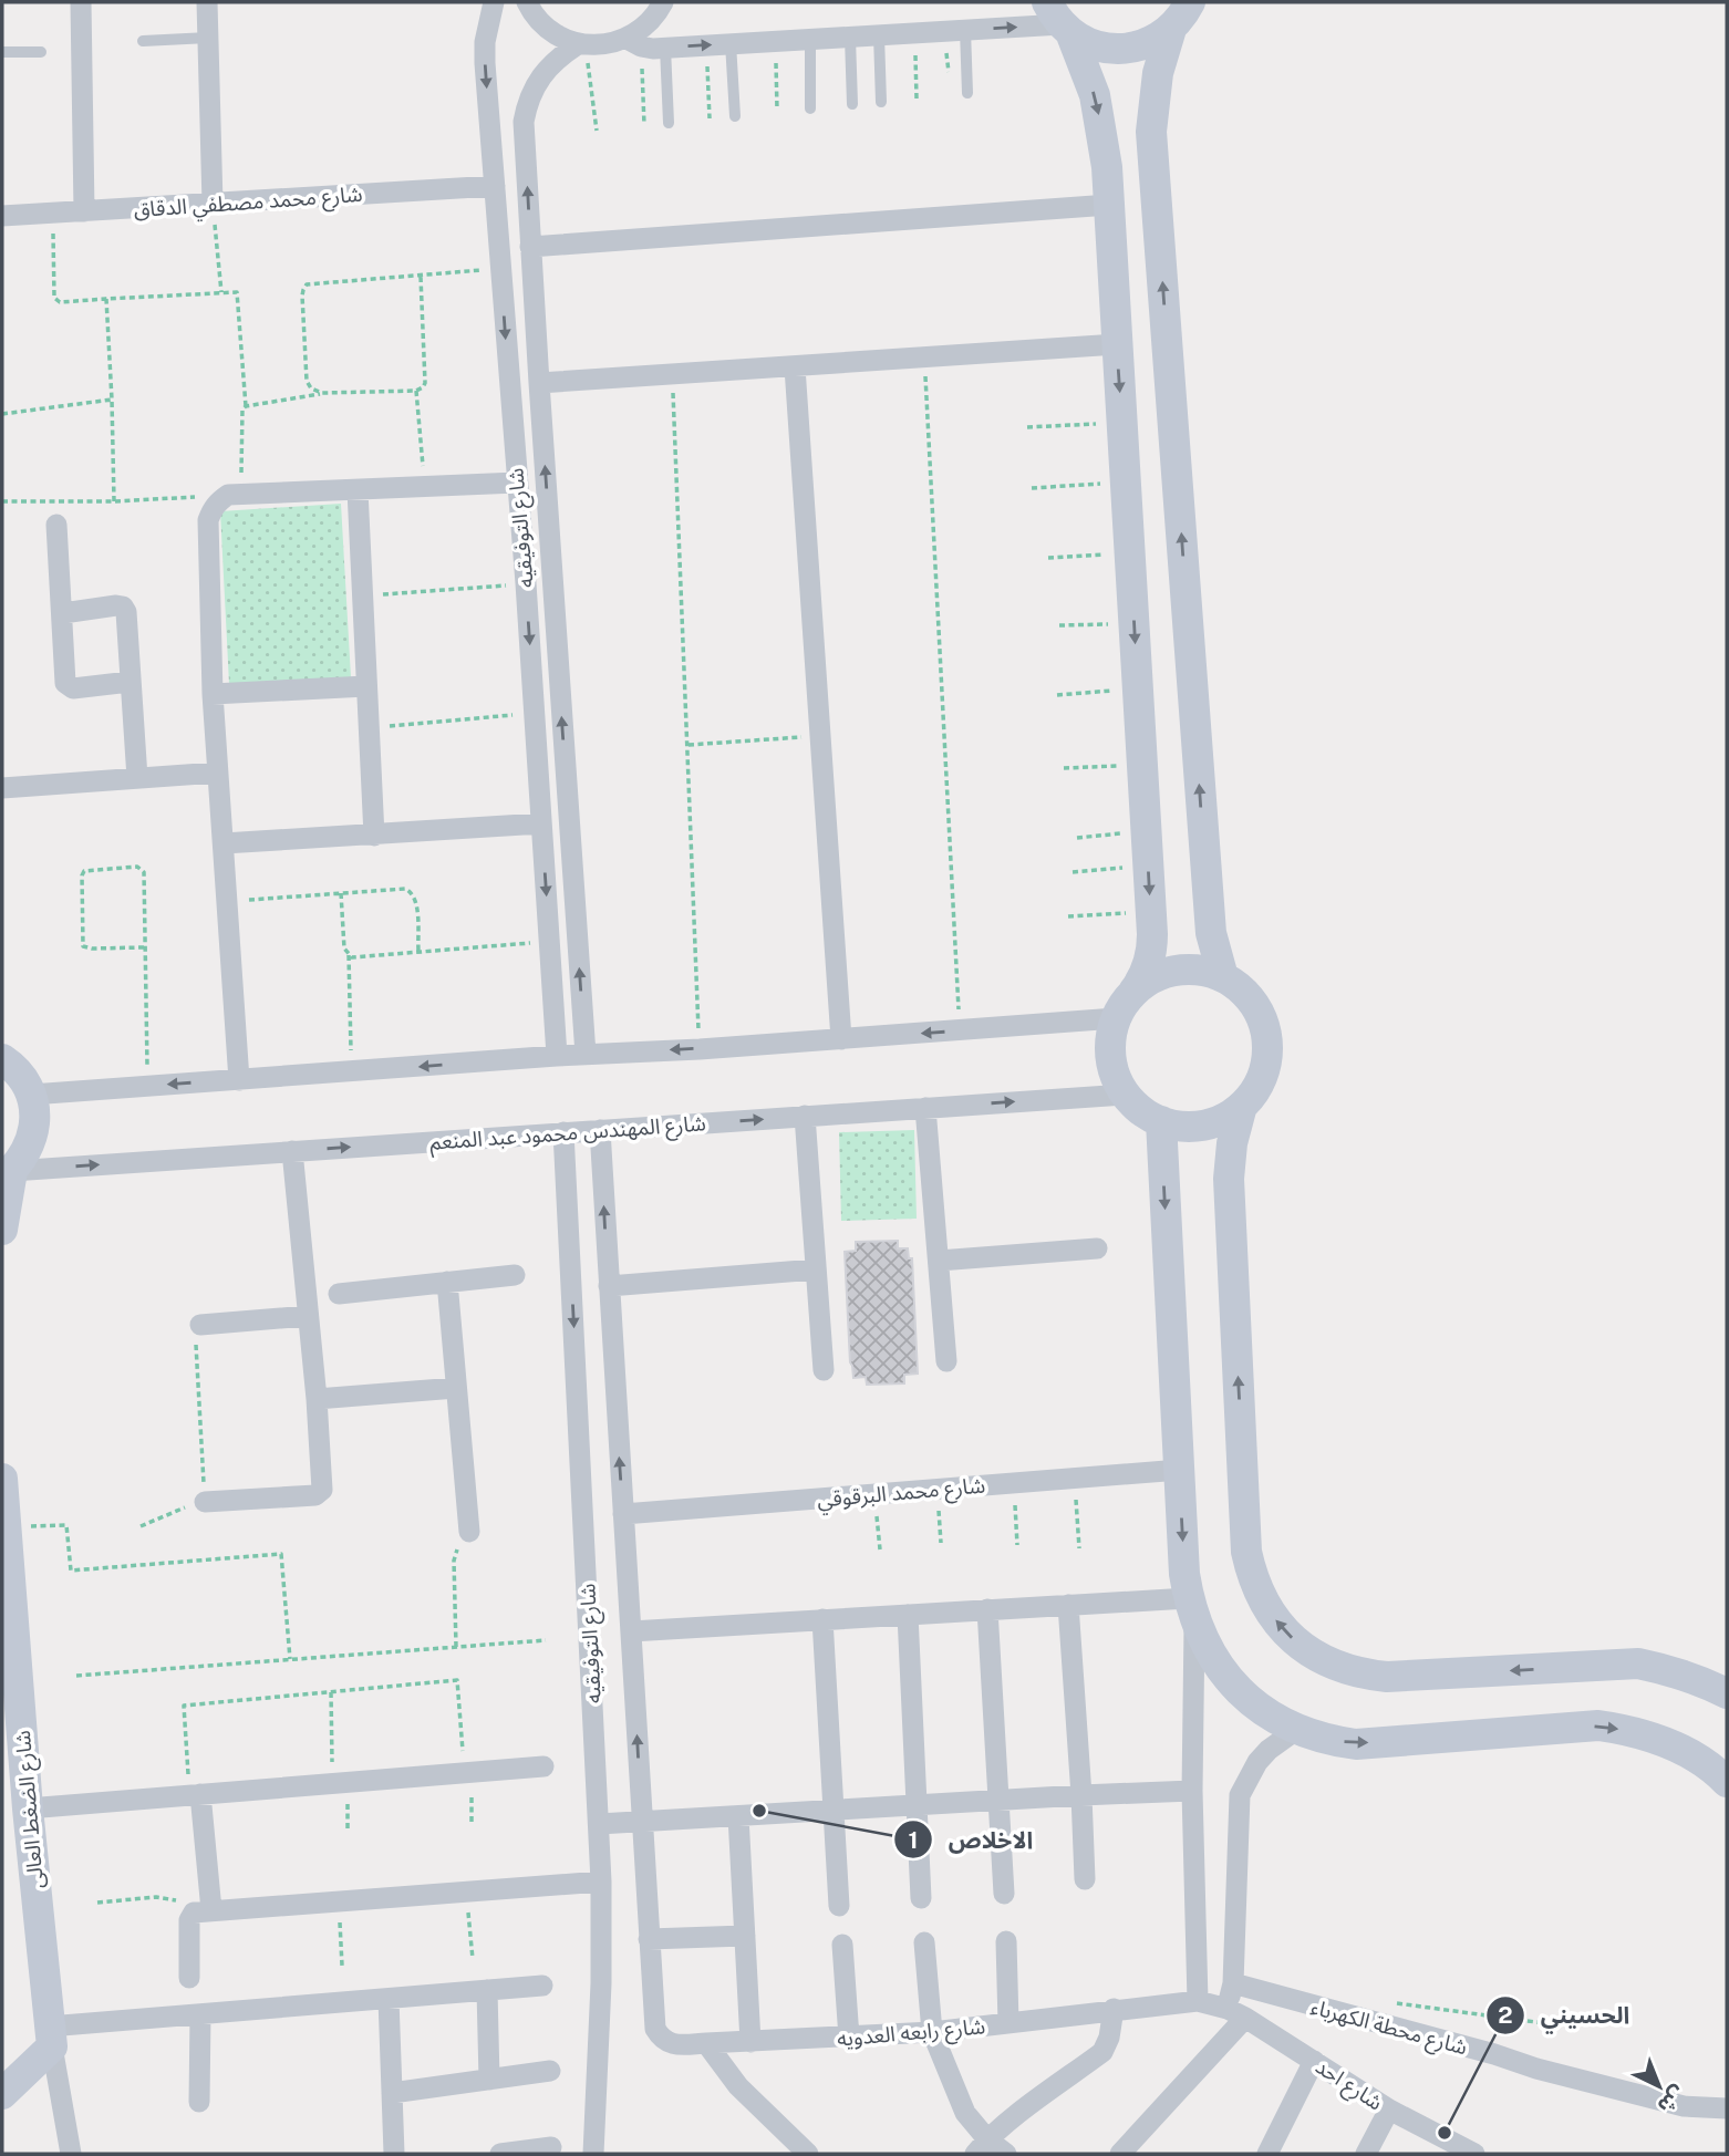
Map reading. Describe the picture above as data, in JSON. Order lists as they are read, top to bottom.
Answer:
{
  "streets": {
    "street": [
      "شارع محمد مصطفي الدقاق",
      "شارع التوفيقيه",
      "شارع المهندس محمود عبد المنعم",
      "شارع محمد البرقوقي",
      "شارع الضغط العالى",
      "شارع محطة الكهرباء",
      "شارع رابعه العدويه",
      "شارع احد"
    ]
  },
  "crossings": [
    ["شارع محمد مصطفي الدقاق", "شارع التوفيقيه"],
    ["شارع التوفيقيه", "شارع المهندس محمود عبد المنعم"],
    ["شارع التوفيقيه", "شارع محمد البرقوقي"],
    ["شارع التوفيقيه", "شارع رابعه العدويه"],
    ["شارع رابعه العدويه", "شارع احد"]
  ],
  "places": ["الاخلاص", "الحسيني"],
  "north": "bottom right"
}
